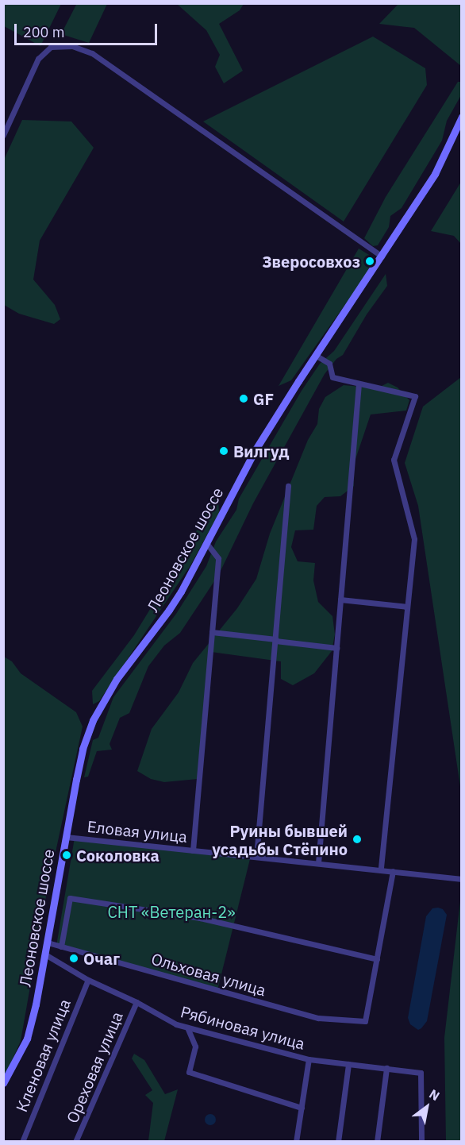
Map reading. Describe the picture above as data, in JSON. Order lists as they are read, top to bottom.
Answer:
{
  "streets": {
    "main road": ["Леоновское шоссе"],
    "street": [
      "Еловая улица",
      "Ольховая улица",
      "Рябиновая улица",
      "Кленовая улица",
      "Ореховая улица"
    ]
  },
  "crossings": [
    ["Леоновское шоссе", "Еловая улица"],
    ["Леоновское шоссе", "Ольховая улица"],
    ["Леоновское шоссе", "Рябиновая улица"],
    ["Рябиновая улица", "Кленовая улица"],
    ["Рябиновая улица", "Ореховая улица"]
  ],
  "parks": ["СНТ «Ветеран-2»"],
  "places": [
    "Зверосовхоз",
    "GF",
    "Вилгуд",
    "Руины бывшей усадьбы Стёпино",
    "Соколовка",
    "Очаг"
  ],
  "scale_bar": "200 m",
  "north": "top right"
}
